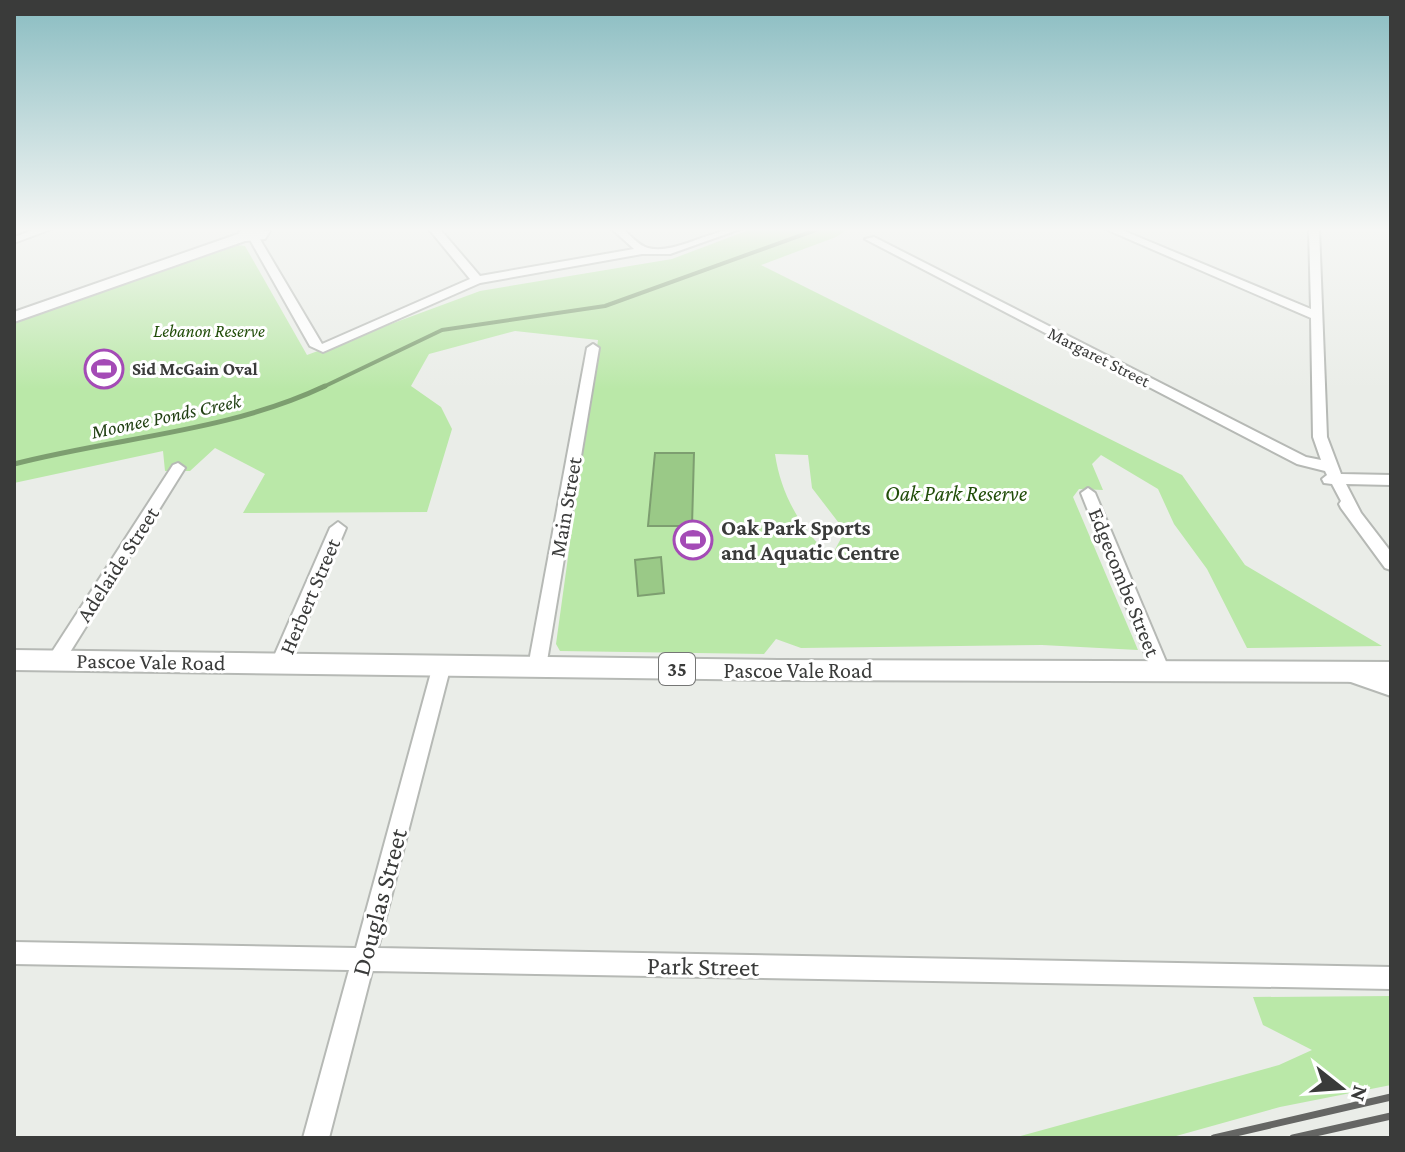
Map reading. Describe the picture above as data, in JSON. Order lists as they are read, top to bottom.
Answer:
{
  "streets": {
    "main road": ["Pascoe Vale Road", "35"],
    "street": [
      "Margaret Street",
      "Main Street",
      "Adelaide Street",
      "Edgecombe Street",
      "Herbert Street",
      "Douglas Street",
      "Park Street"
    ]
  },
  "crossings": [
    ["Main Street", "Pascoe Vale Road"],
    ["Adelaide Street", "Pascoe Vale Road"],
    ["Edgecombe Street", "Pascoe Vale Road"],
    ["Herbert Street", "Pascoe Vale Road"],
    ["Pascoe Vale Road", "Douglas Street"],
    ["Douglas Street", "Park Street"]
  ],
  "water": ["Moonee Ponds Creek"],
  "parks": ["Lebanon Reserve", "Oak Park Reserve"],
  "places": {
    "sports": ["Sid McGain Oval", "Oak Park Sports and Aquatic Centre"]
  },
  "north": "right"
}
